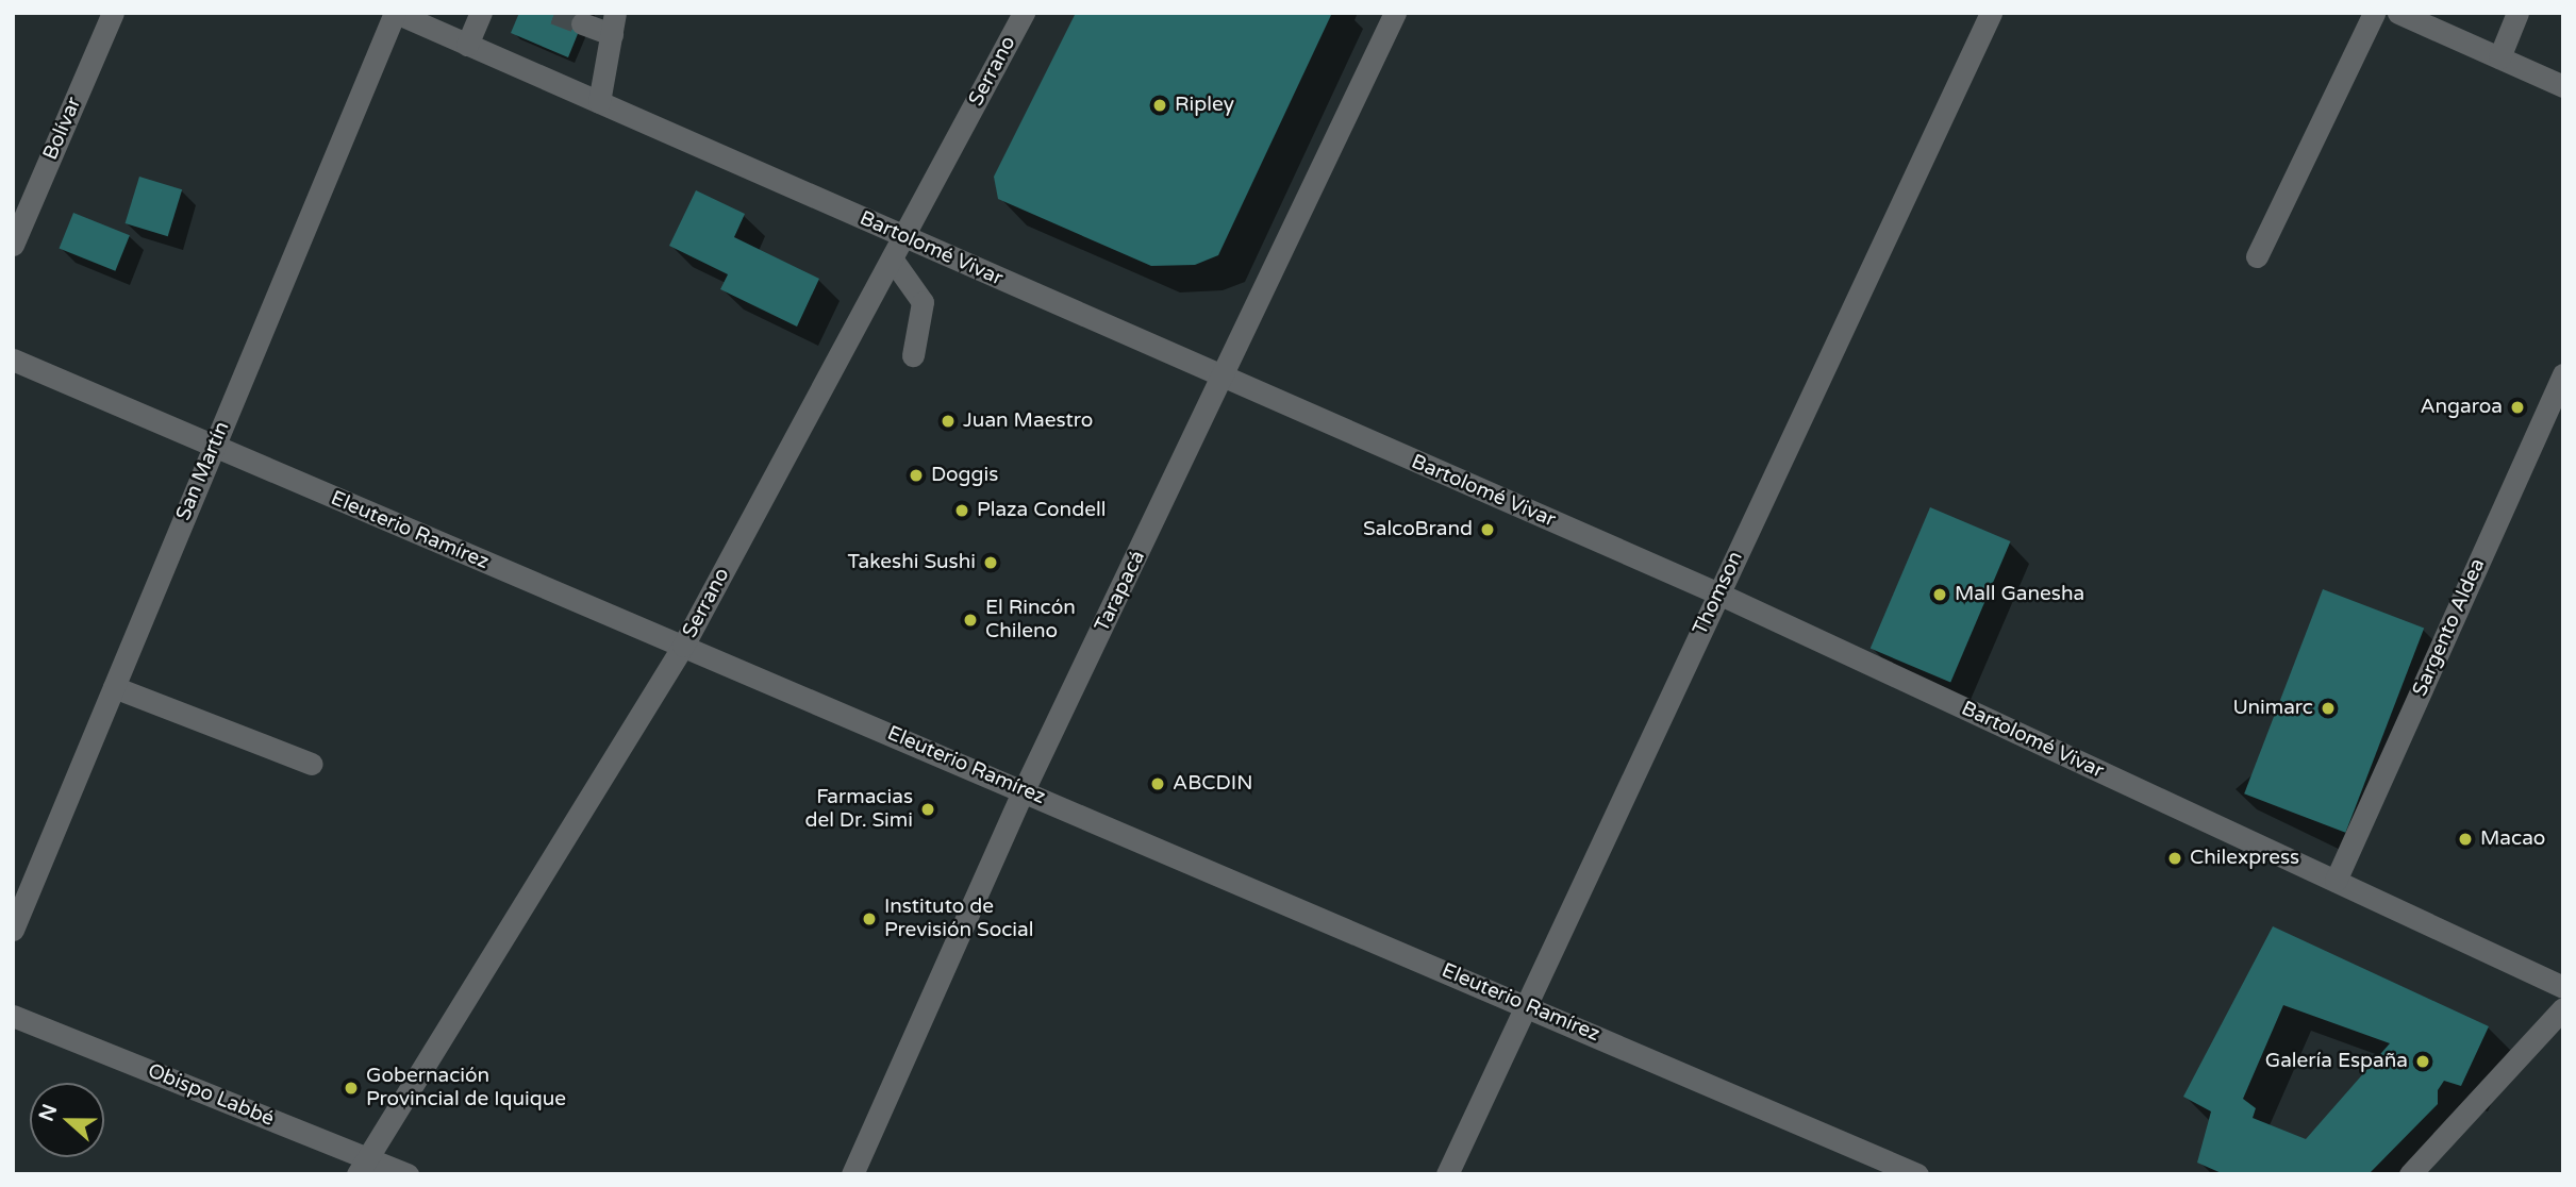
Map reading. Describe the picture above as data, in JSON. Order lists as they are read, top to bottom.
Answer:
{
  "streets": {
    "street": [
      "Serrano",
      "Bolívar",
      "Bartolomé Vivar",
      "San Martín",
      "Eleuterio Ramírez",
      "Tarapacá",
      "Thomson",
      "Sargento Aldea",
      "Obispo Labbé"
    ]
  },
  "crossings": [
    ["Serrano", "Bartolomé Vivar"],
    ["Serrano", "Eleuterio Ramírez"],
    ["Serrano", "Obispo Labbé"],
    ["Bartolomé Vivar", "San Martín"],
    ["Bartolomé Vivar", "Tarapacá"],
    ["Bartolomé Vivar", "Thomson"],
    ["Bartolomé Vivar", "Sargento Aldea"],
    ["San Martín", "Eleuterio Ramírez"],
    ["Eleuterio Ramírez", "Tarapacá"],
    ["Eleuterio Ramírez", "Thomson"]
  ],
  "places": [
    "Ripley",
    "Angaroa",
    "Juan Maestro",
    "Doggis",
    "Plaza Condell",
    "SalcoBrand",
    "Takeshi Sushi",
    "Mall Ganesha",
    "El Rincón Chileno",
    "Unimarc",
    "ABCDIN",
    "Farmacias del Dr. Simi",
    "Macao",
    "Chilexpress",
    "Instituto de Previsión Social",
    "Galería España",
    "Gobernación Provincial de Iquique"
  ],
  "north": "left"
}
